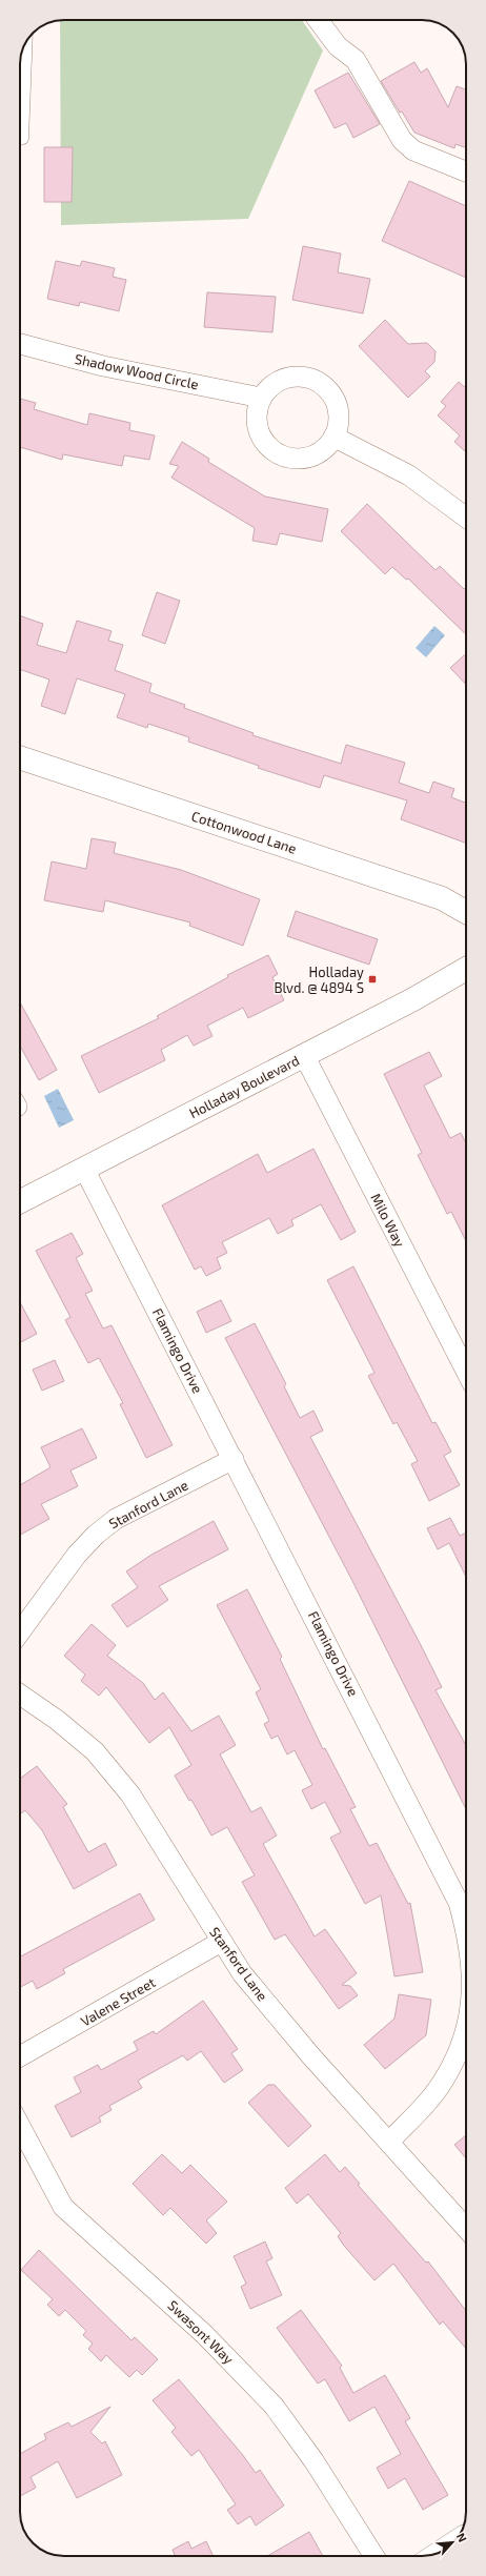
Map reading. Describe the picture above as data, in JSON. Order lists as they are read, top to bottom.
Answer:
{
  "streets": {
    "main road": ["Cottonwood Lane", "Holladay Boulevard"],
    "street": [
      "Shadow Wood Circle",
      "Milo Way",
      "Flamingo Drive",
      "Stanford Lane",
      "Valene Street",
      "Swasont Way"
    ]
  },
  "crossings": [
    ["Holladay Boulevard", "Milo Way"],
    ["Holladay Boulevard", "Flamingo Drive"],
    ["Flamingo Drive", "Stanford Lane"],
    ["Stanford Lane", "Valene Street"]
  ],
  "places": {
    "transit": ["Holladay Blvd. @ 4894 S"]
  },
  "north": "top right"
}
